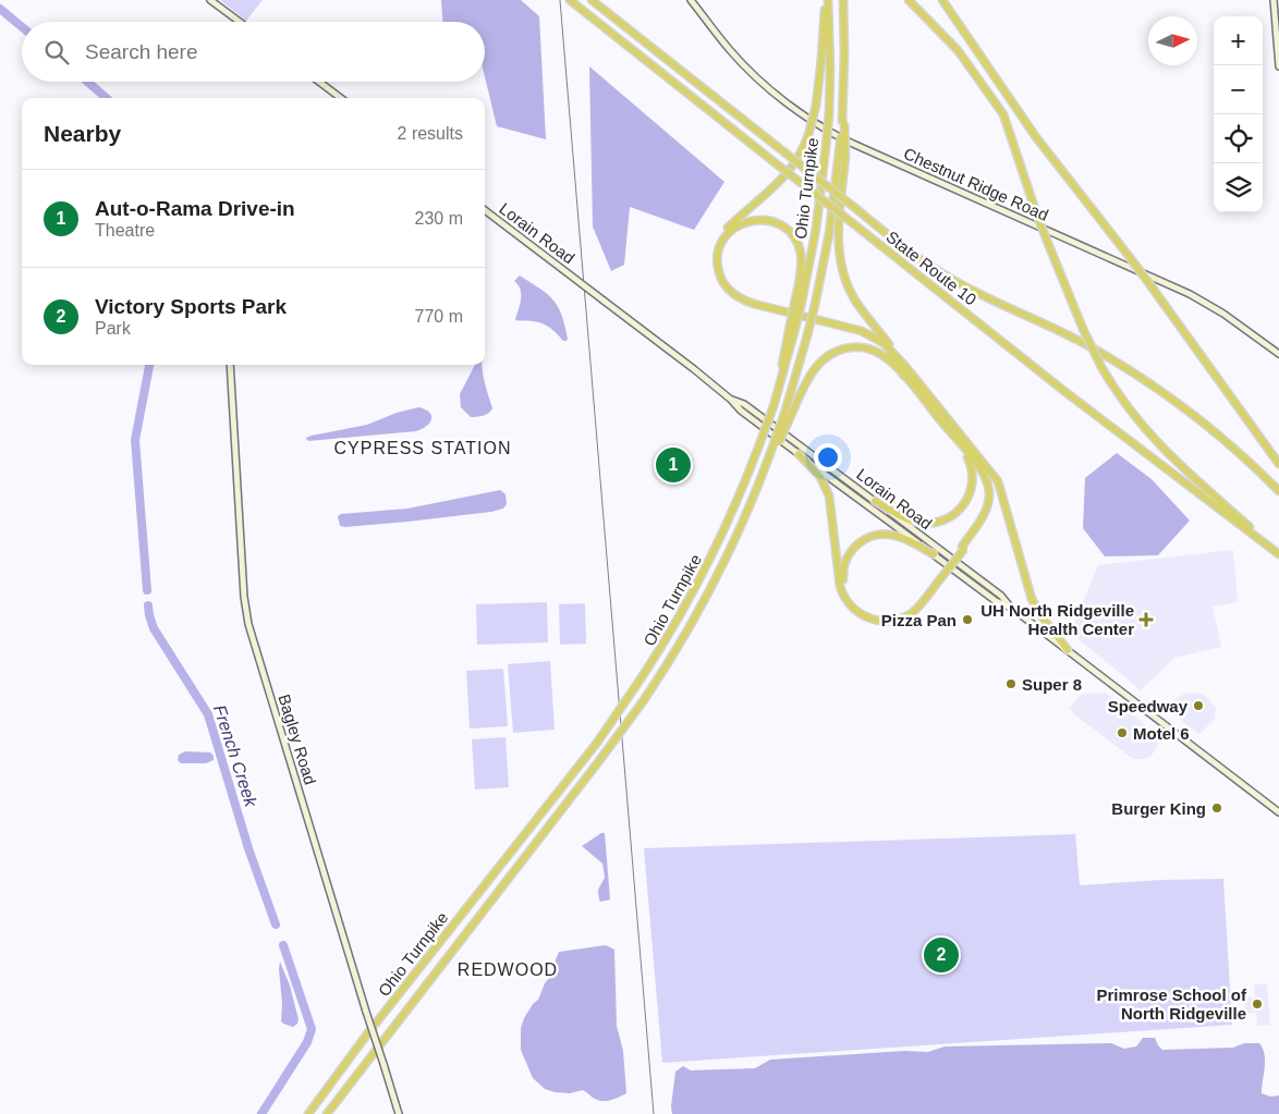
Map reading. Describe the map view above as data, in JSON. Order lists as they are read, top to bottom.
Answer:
{
  "streets": {
    "highway": ["Ohio Turnpike", "State Route 10"],
    "street": ["Chestnut Ridge Road", "Lorain Road", "Bagley Road"]
  },
  "districts": ["CYPRESS STATION", "REDWOOD"],
  "water": ["French Creek"],
  "places": {
    "other": [
      "Pizza Pan",
      "Super 8",
      "Speedway",
      "Motel 6",
      "Burger King",
      "Primrose School of North Ridgeville"
    ],
    "health": ["UH North Ridgeville Health Center"]
  },
  "north": "right",
  "page": {
    "map_buttons": ["+", "−"],
    "search": "Search here",
    "heading": ["Nearby", "2 results"],
    "list": [
      {
        "mark": "1",
        "name": "Aut-o-Rama Drive-in",
        "note": "Theatre",
        "value": "230 m"
      },
      {
        "mark": "2",
        "name": "Victory Sports Park",
        "note": "Park",
        "value": "770 m"
      }
    ],
    "pins": ["1", "2"]
  }
}
